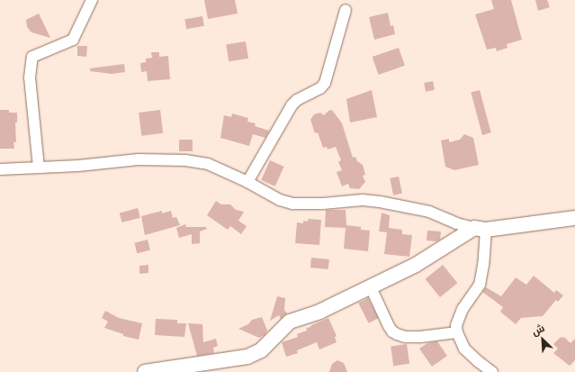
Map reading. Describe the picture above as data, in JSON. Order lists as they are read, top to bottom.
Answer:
{
  "north": "top left"
}
